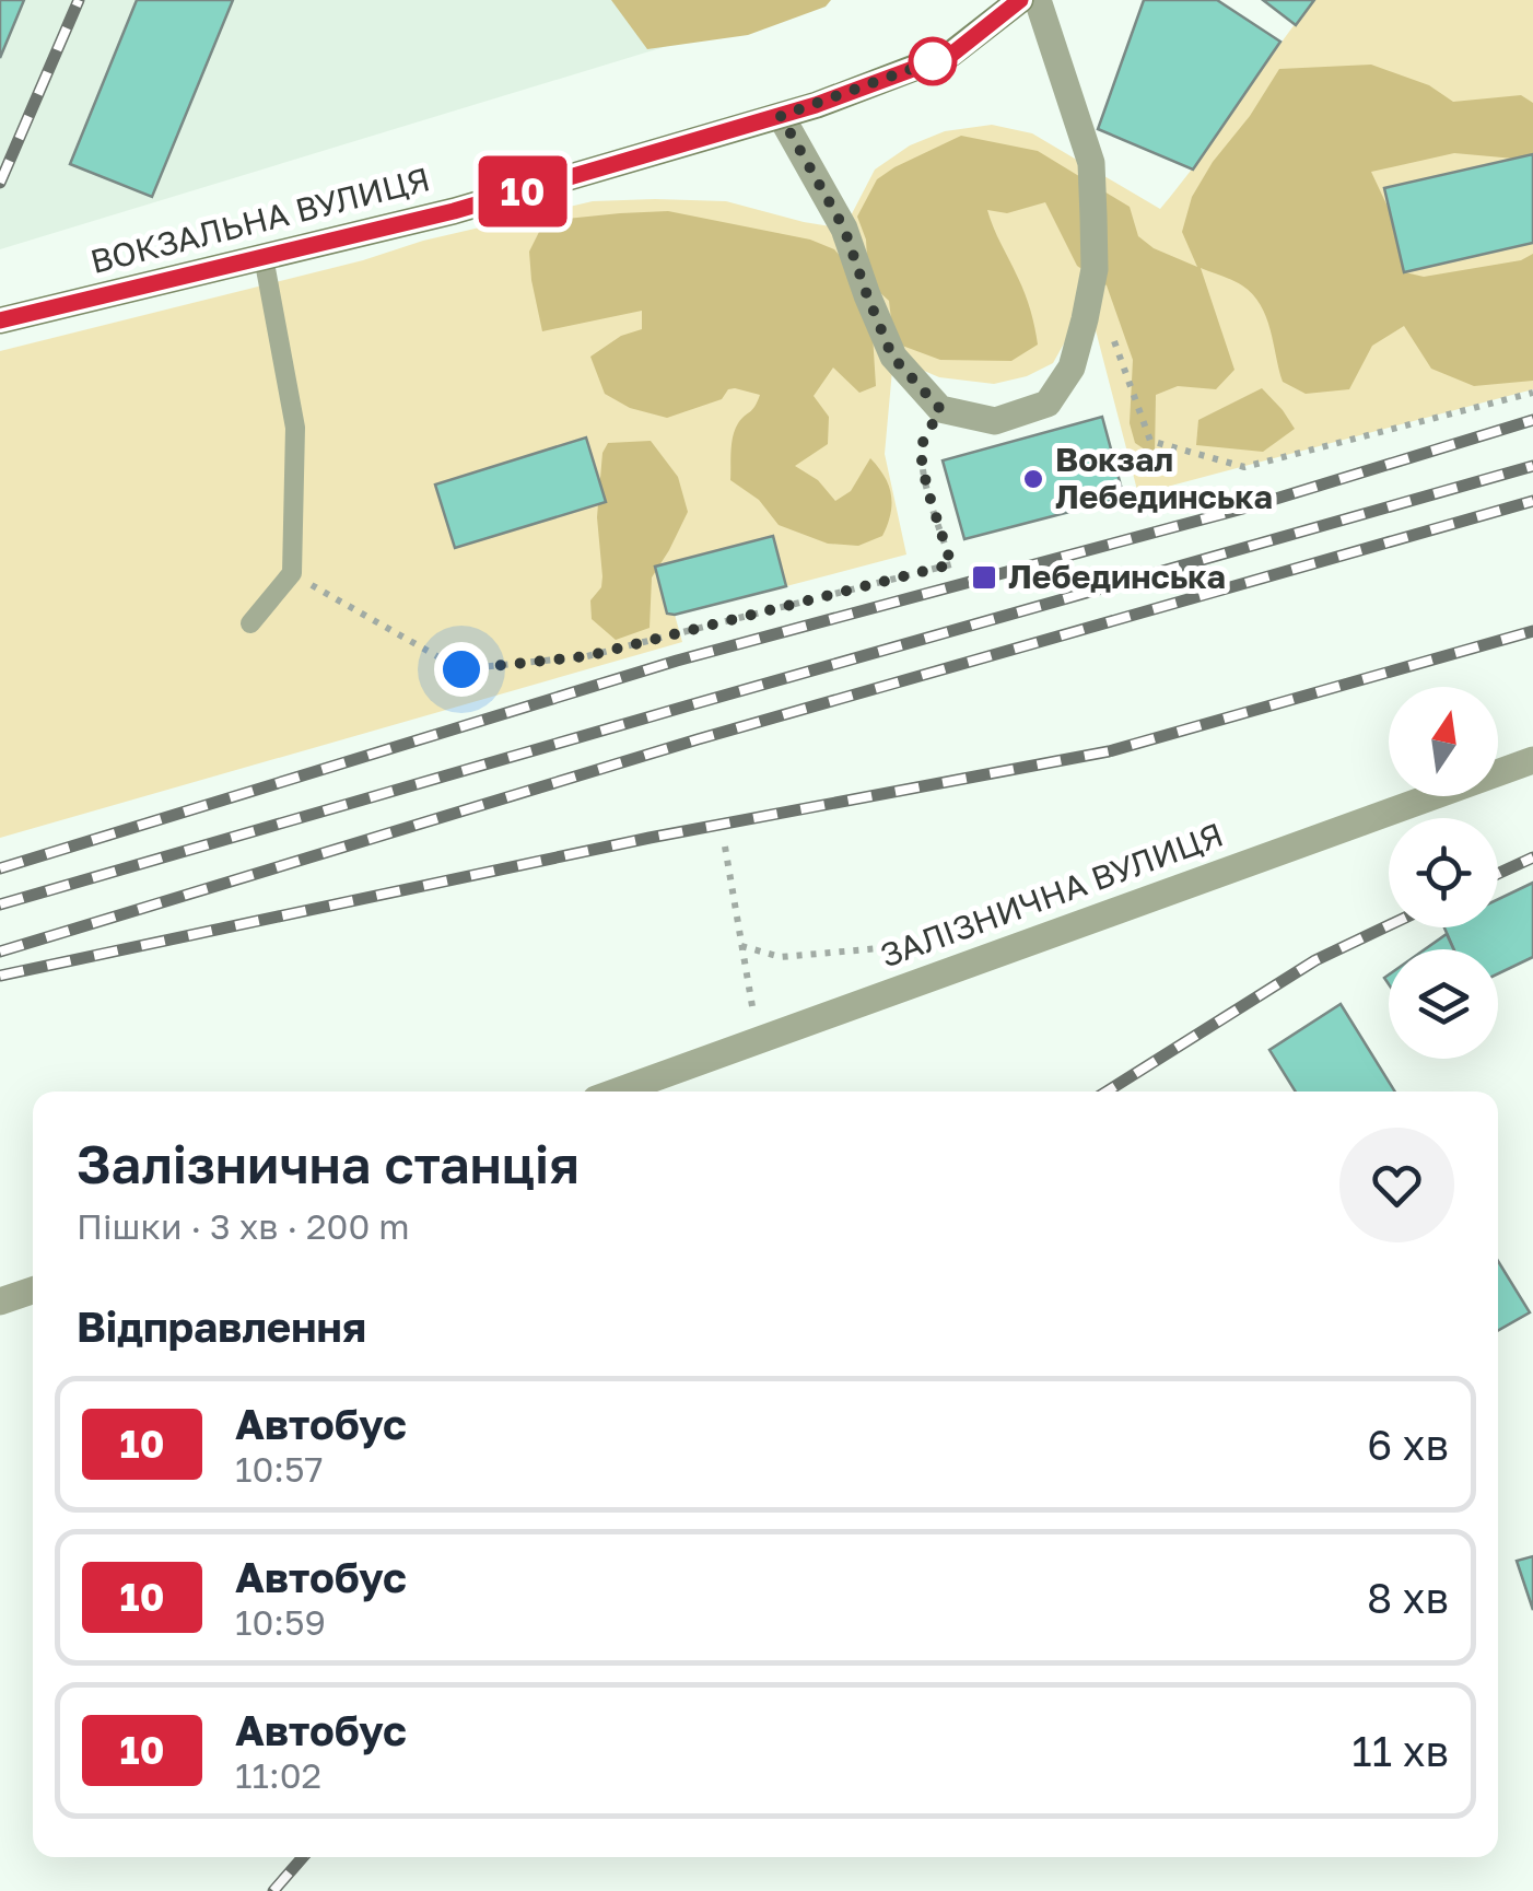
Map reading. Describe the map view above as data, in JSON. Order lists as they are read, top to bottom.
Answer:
{
  "streets": {
    "main road": ["ВОКЗАЛЬНА ВУЛИЦЯ"],
    "street": ["ЗАЛІЗНИЧНА ВУЛИЦЯ"]
  },
  "places": {
    "other": ["Вокзал Лебединська"],
    "transit": ["Лебединська"]
  },
  "lines": ["bus line 10"],
  "north": "top",
  "page": {
    "on_map": "10",
    "heading": [
      ["Залізнична станція", "Пішки · 3 хв · 200 m"],
      "Відправлення"
    ],
    "list": [
      {
        "mark": "10",
        "name": "Автобус",
        "note": "10:57",
        "value": "6 хв"
      },
      {
        "mark": "10",
        "name": "Автобус",
        "note": "10:59",
        "value": "8 хв"
      },
      {
        "mark": "10",
        "name": "Автобус",
        "note": "11:02",
        "value": "11 хв"
      }
    ]
  }
}
